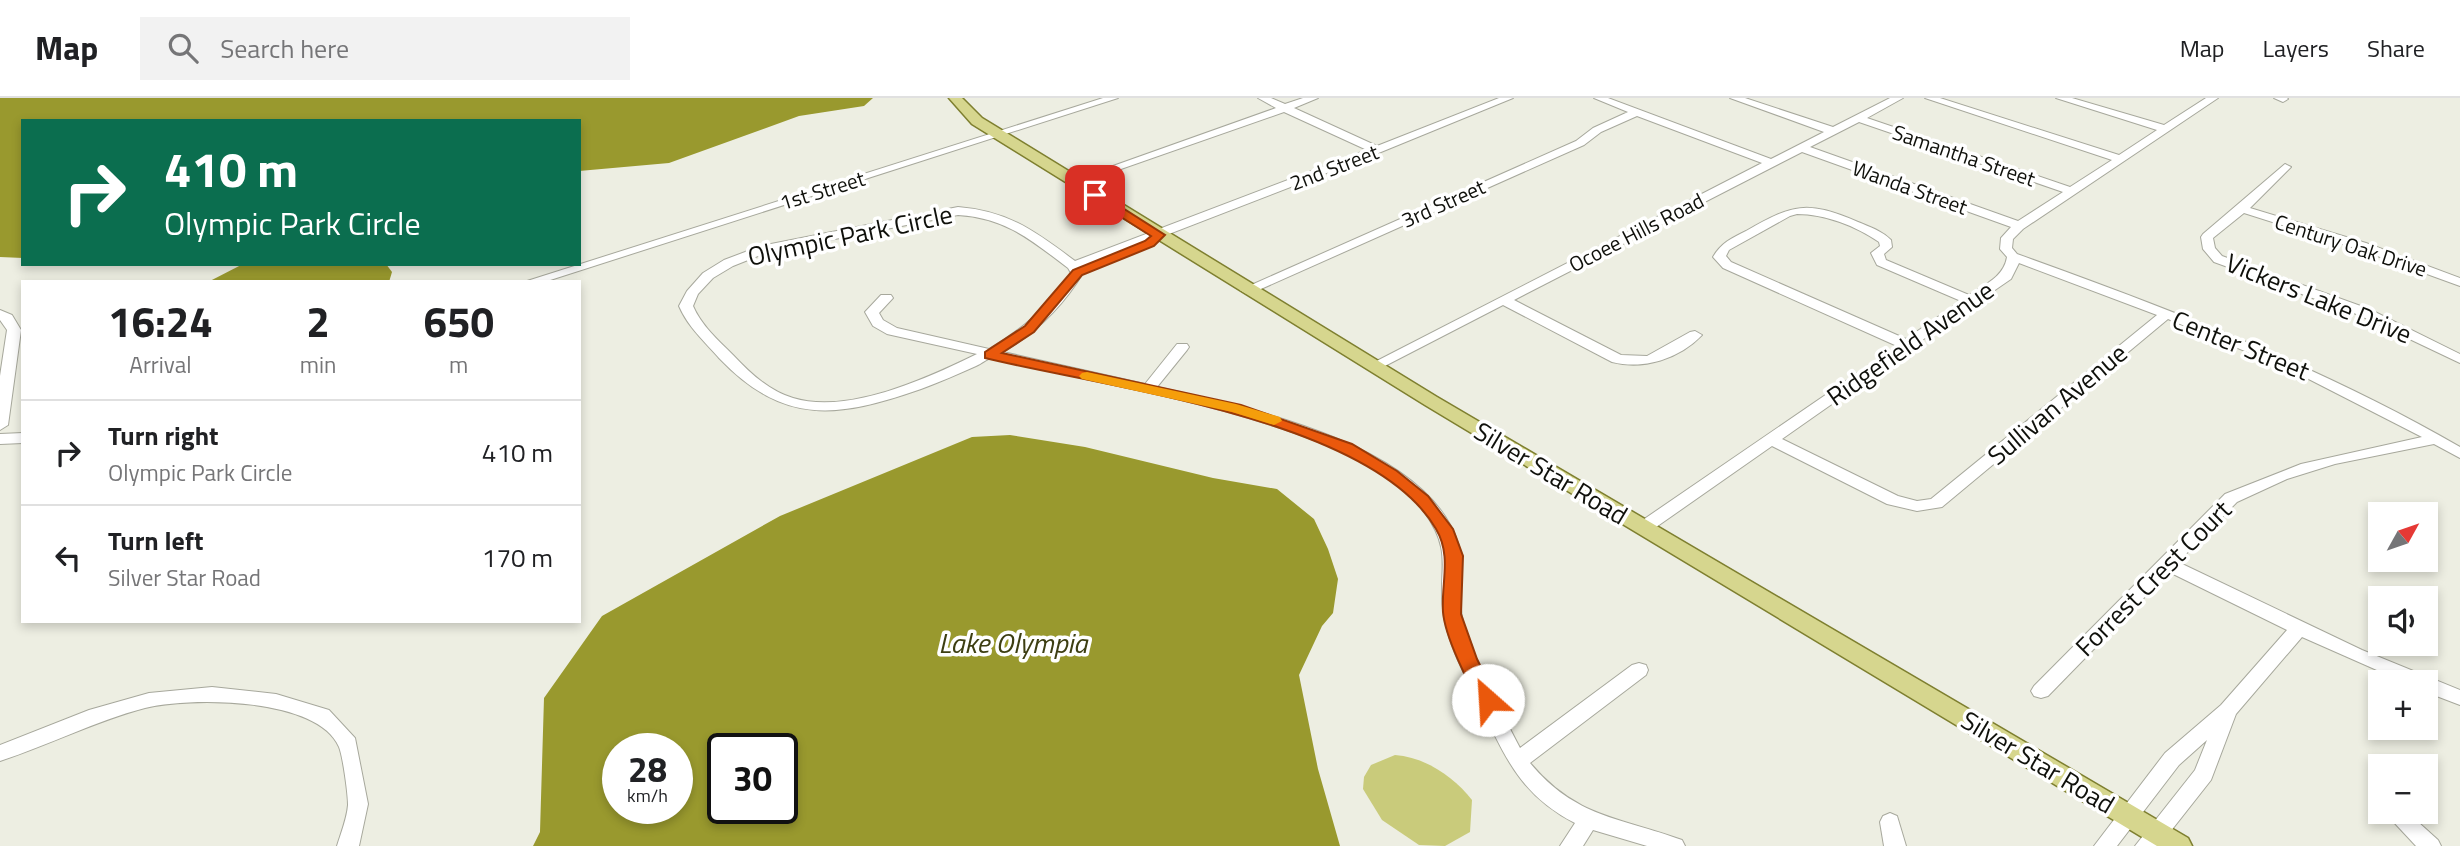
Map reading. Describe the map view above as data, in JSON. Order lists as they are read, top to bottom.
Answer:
{
  "streets": {
    "main road": ["Silver Star Road"],
    "street": [
      "Samantha Street",
      "2nd Street",
      "Wanda Street",
      "1st Street",
      "3rd Street",
      "Ocoee Hills Road",
      "Olympic Park Circle",
      "Century Oak Drive",
      "Vickers Lake Drive",
      "Ridgefield Avenue",
      "Center Street",
      "Sullivan Avenue",
      "Forrest Crest Court"
    ]
  },
  "crossings": [
    ["Samantha Street", "Ocoee Hills Road"],
    ["2nd Street", "Olympic Park Circle"],
    ["2nd Street", "Silver Star Road"],
    ["Wanda Street", "Ocoee Hills Road"],
    ["Wanda Street", "Ridgefield Avenue"],
    ["1st Street", "Silver Star Road"],
    ["3rd Street", "Silver Star Road"],
    ["Ocoee Hills Road", "Silver Star Road"],
    ["Olympic Park Circle", "Silver Star Road"],
    ["Century Oak Drive", "Vickers Lake Drive"],
    ["Ridgefield Avenue", "Center Street"],
    ["Ridgefield Avenue", "Sullivan Avenue"],
    ["Ridgefield Avenue", "Silver Star Road"],
    ["Center Street", "Sullivan Avenue"],
    ["Center Street", "Forrest Crest Court"]
  ],
  "water": ["Lake Olympia"],
  "north": "top right",
  "page": {
    "header": "Map",
    "search": "Search here",
    "nav": ["Map", "Layers", "Share"],
    "turn": ["410 m", "Olympic Park Circle"],
    "eta": [
      "16:24",
      "Arrival",
      "2",
      "min",
      "650",
      "m"
    ],
    "list": [
      {
        "name": "Turn right",
        "note": "Olympic Park Circle",
        "value": "410 m"
      },
      {
        "name": "Turn left",
        "note": "Silver Star Road",
        "value": "170 m"
      }
    ],
    "map_buttons": ["+", "−"],
    "speed": "28 km/h",
    "limit": "30"
  }
}
